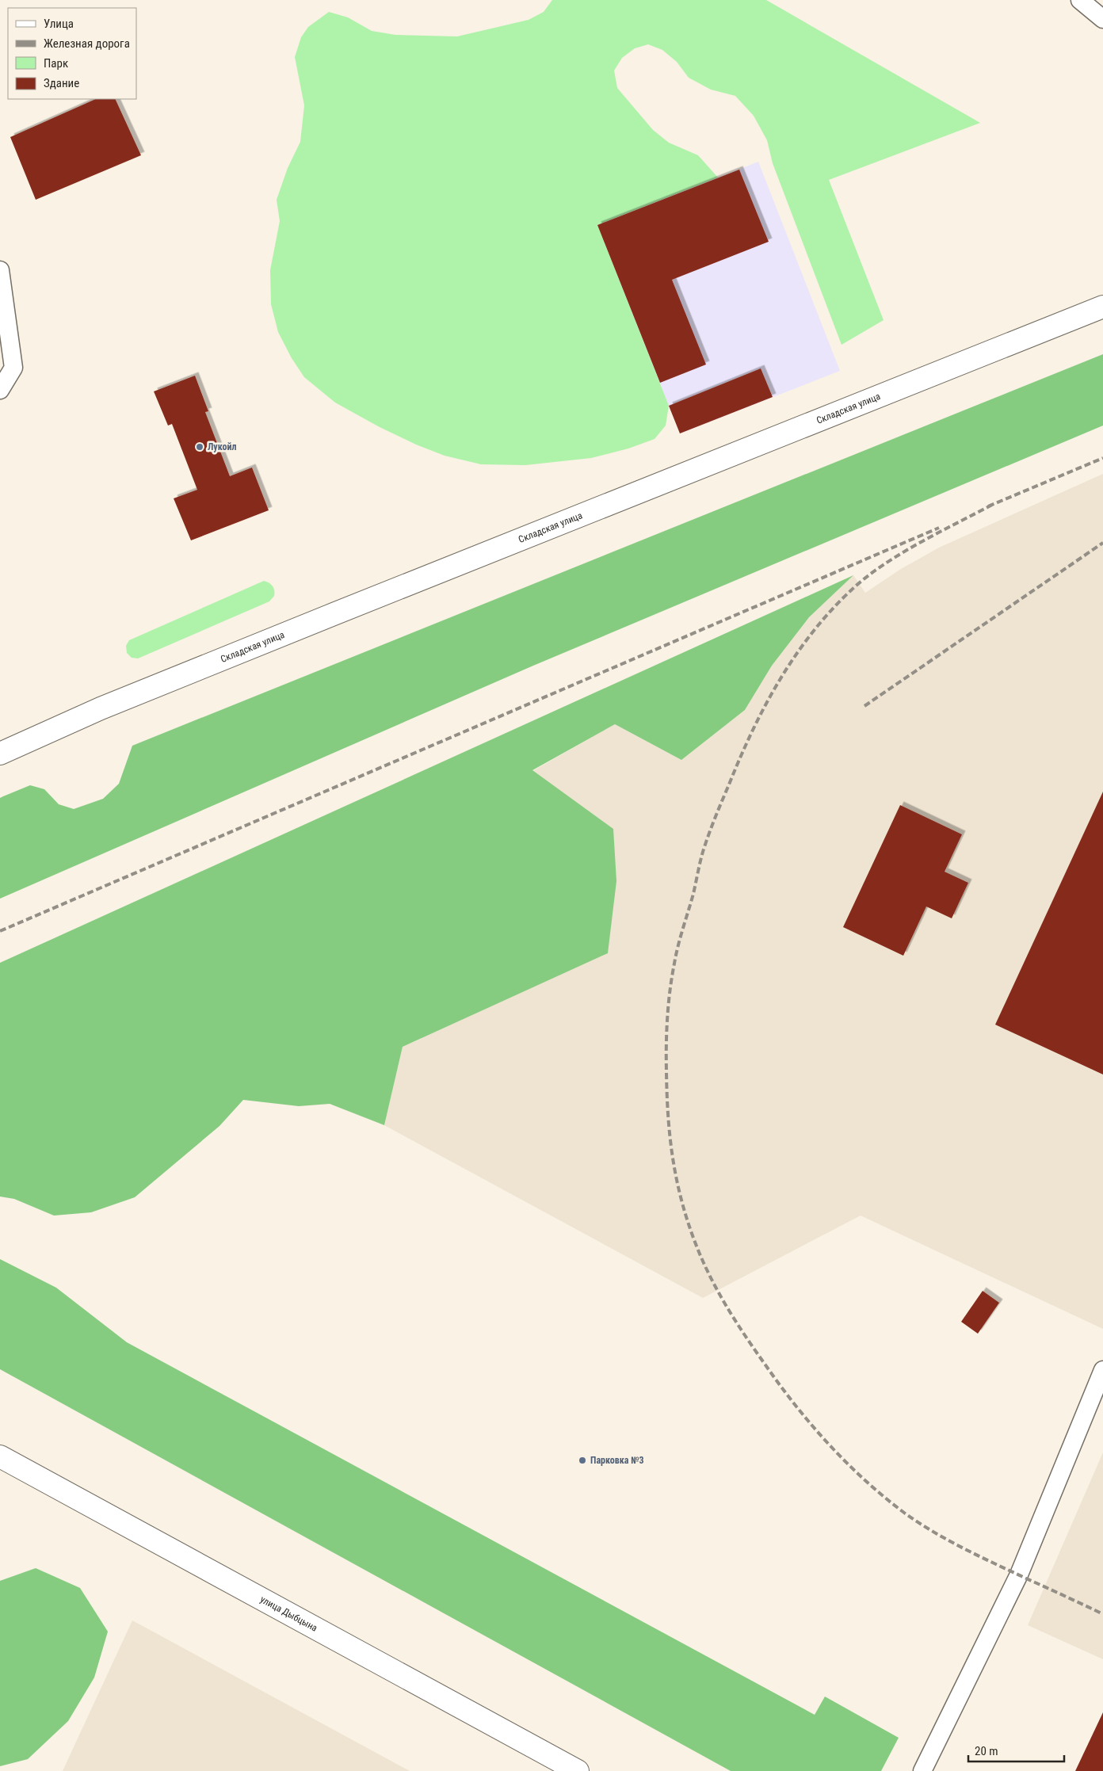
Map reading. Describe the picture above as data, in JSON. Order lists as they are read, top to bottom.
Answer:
{
  "streets": {
    "street": ["Складская улица", "улица Дыбцына"]
  },
  "places": ["Лукойл", "Парковка №3"],
  "legend": [
    "Улица",
    "Железная дорога",
    "Парк",
    "Здание"
  ],
  "scale_bar": "20 m"
}
